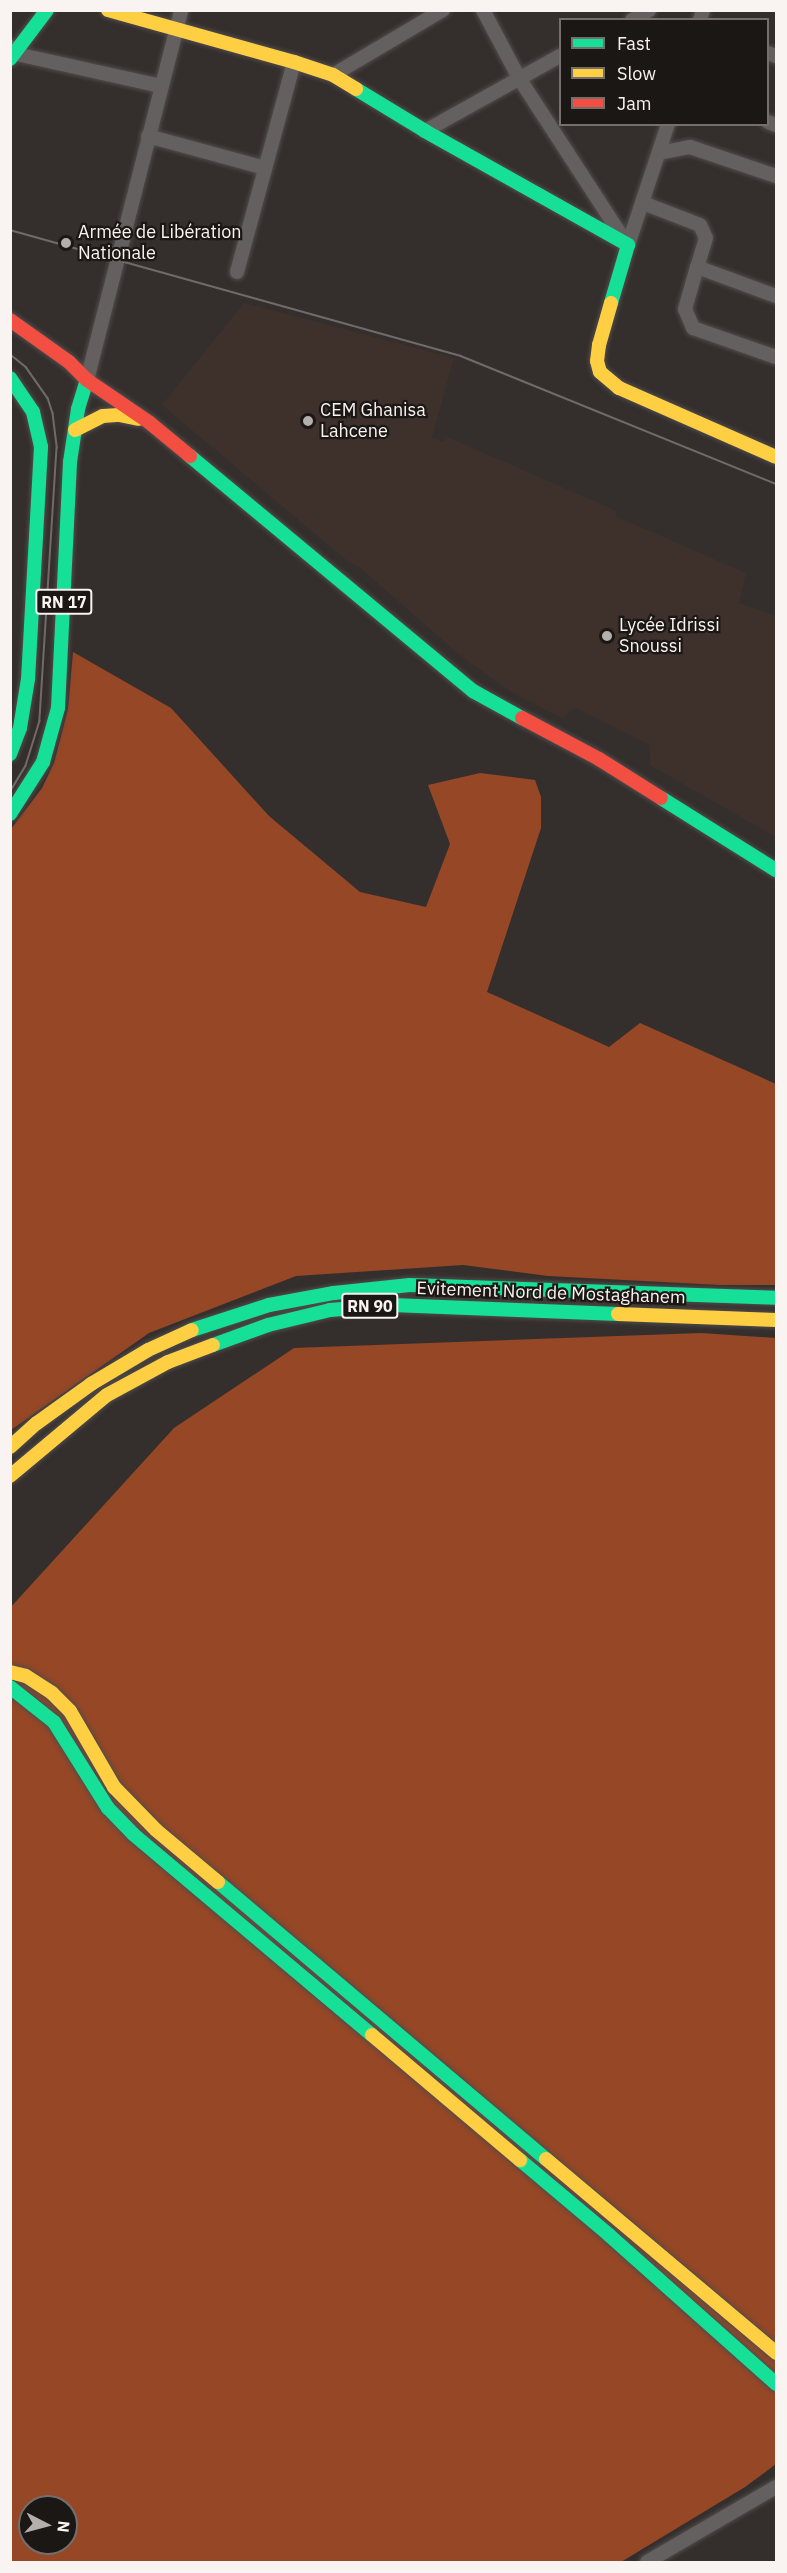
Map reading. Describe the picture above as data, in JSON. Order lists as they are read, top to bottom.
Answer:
{
  "streets": {
    "main road": ["RN 17", "Evitement Nord de Mostaghanem", "RN 90"]
  },
  "places": ["Armée de Libération Nationale", "CEM Ghanisa Lahcene", "Lycée Idrissi Snoussi"],
  "legend": ["Fast", "Slow", "Jam"],
  "north": "right"
}
